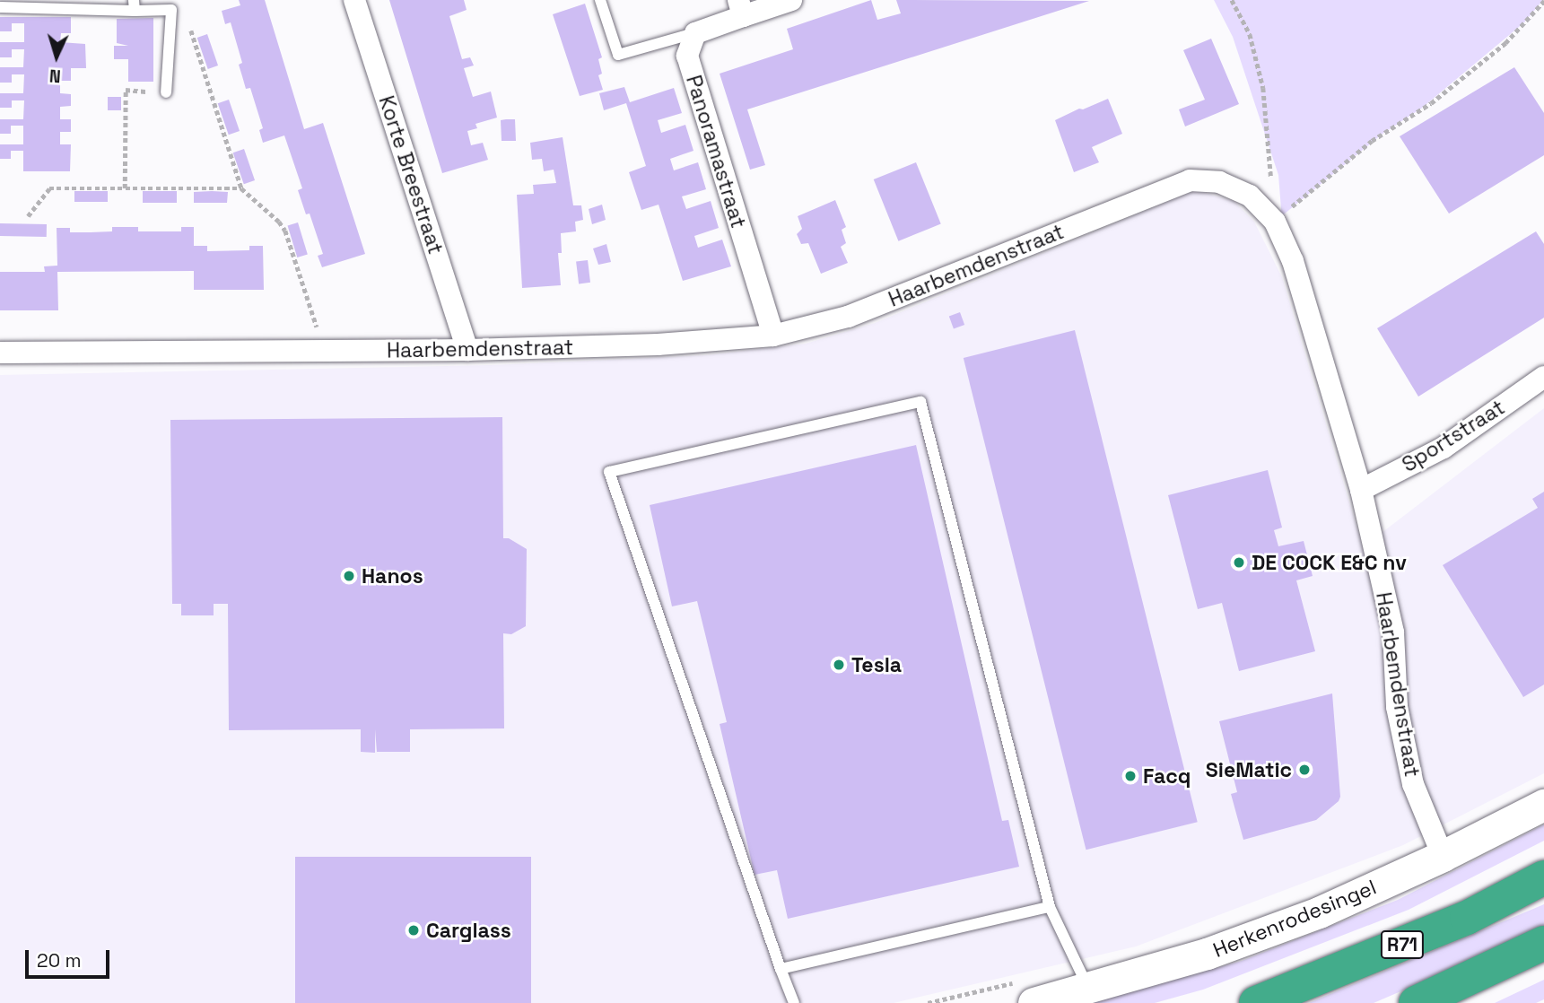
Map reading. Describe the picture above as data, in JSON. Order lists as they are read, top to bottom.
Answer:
{
  "streets": {
    "highway": ["R71"],
    "street": [
      "Panoramastraat",
      "Korte Breestraat",
      "Haarbemdenstraat",
      "Sportstraat",
      "Herkenrodesingel"
    ]
  },
  "crossings": [
    ["Panoramastraat", "Haarbemdenstraat"],
    ["Korte Breestraat", "Haarbemdenstraat"],
    ["Haarbemdenstraat", "Sportstraat"],
    ["Haarbemdenstraat", "Herkenrodesingel"]
  ],
  "places": [
    "DE COCK E&C nv",
    "Hanos",
    "Tesla",
    "SieMatic",
    "Facq",
    "Carglass"
  ],
  "scale_bar": "20 m",
  "north": "bottom"
}
